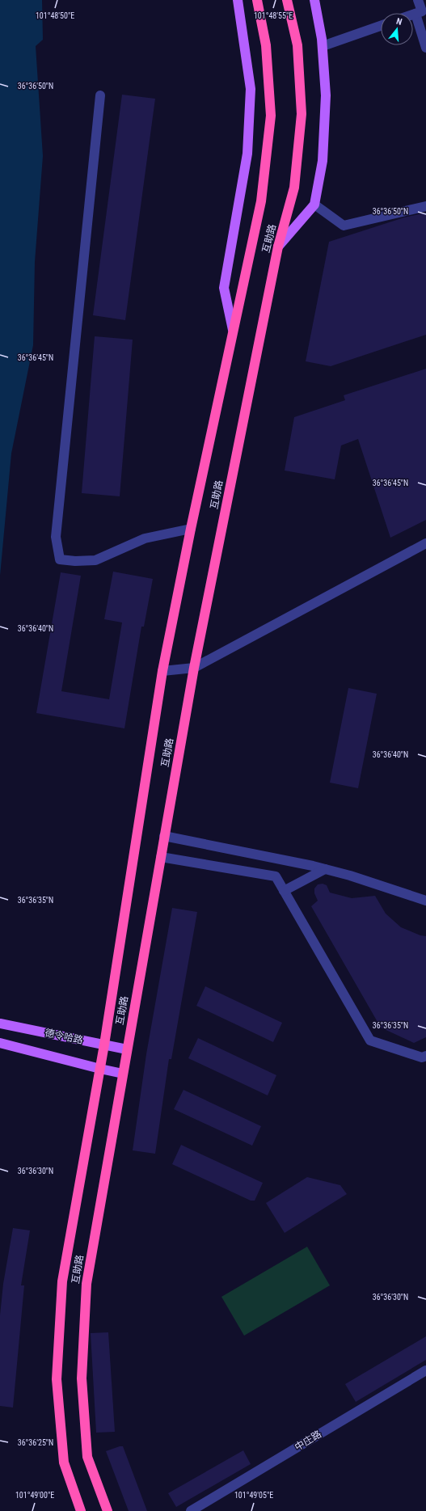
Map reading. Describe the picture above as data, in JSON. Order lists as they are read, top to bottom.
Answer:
{
  "streets": {
    "highway": ["互助路"],
    "main road": ["德令哈路"],
    "street": ["中庄路"]
  },
  "crossings": [
    ["互助路", "德令哈路"]
  ],
  "north": "top",
  "coordinates": [
    "101°48'50\"E",
    "101°48'55\"E",
    "36°36'50\"N",
    "36°36'45\"N",
    "36°36'40\"N",
    "36°36'35\"N",
    "36°36'30\"N",
    "36°36'25\"N",
    "101°49'00\"E",
    "101°49'05\"E"
  ]
}
